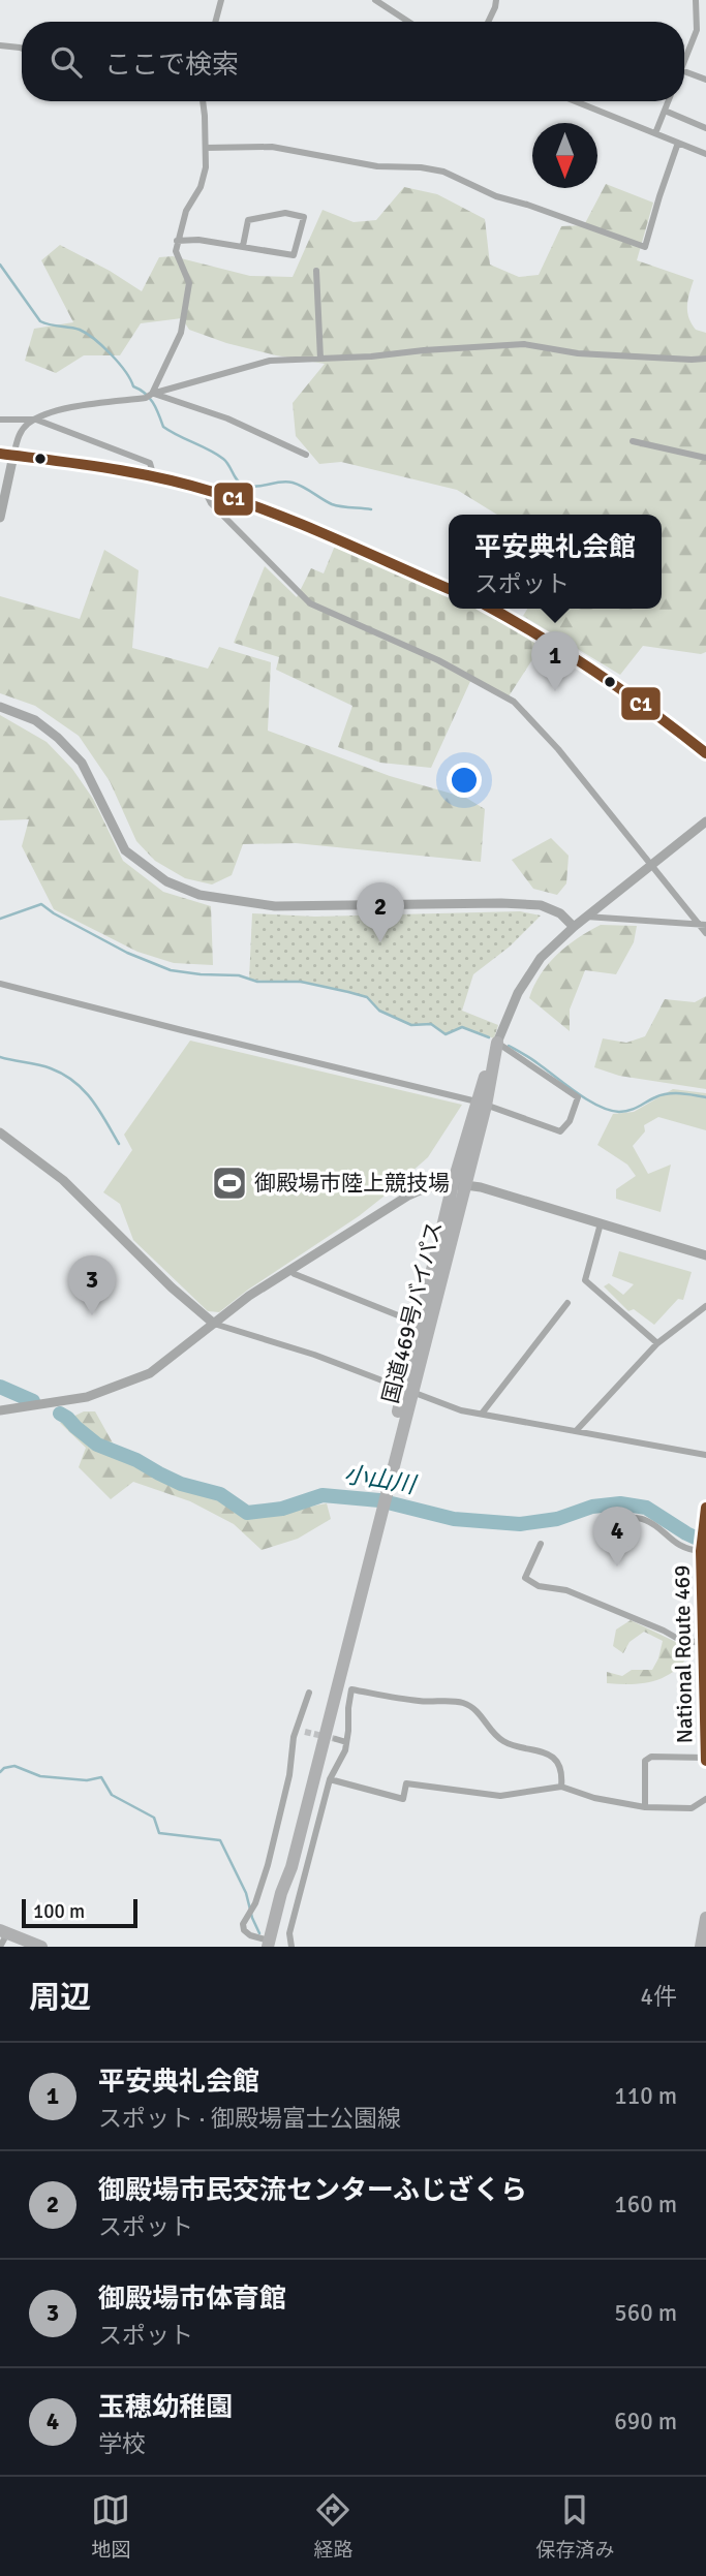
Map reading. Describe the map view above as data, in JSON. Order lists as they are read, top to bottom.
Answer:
{
  "streets": {
    "highway": ["国道469号バイパス", "National Route 469"]
  },
  "water": ["小山川"],
  "places": {
    "sports": ["御殿場市陸上競技場"]
  },
  "lines": ["transit line C1"],
  "scale_bar": "100 m",
  "north": "bottom",
  "page": {
    "search": "ここで検索",
    "popup": ["平安典礼会館", "スポット"],
    "pins": [
      "1",
      "2",
      "3",
      "4"
    ],
    "scale": "100 m",
    "heading": ["周辺", "4件"],
    "list": [
      {
        "mark": "1",
        "name": "平安典礼会館",
        "note": "スポット · 御殿場富士公園線",
        "value": "110 m"
      },
      {
        "mark": "2",
        "name": "御殿場市民交流センターふじざくら",
        "note": "スポット",
        "value": "160 m"
      },
      {
        "mark": "3",
        "name": "御殿場市体育館",
        "note": "スポット",
        "value": "560 m"
      },
      {
        "mark": "4",
        "name": "玉穂幼稚園",
        "note": "学校",
        "value": "690 m"
      }
    ],
    "nav": ["地図", "経路", "保存済み"]
  }
}
